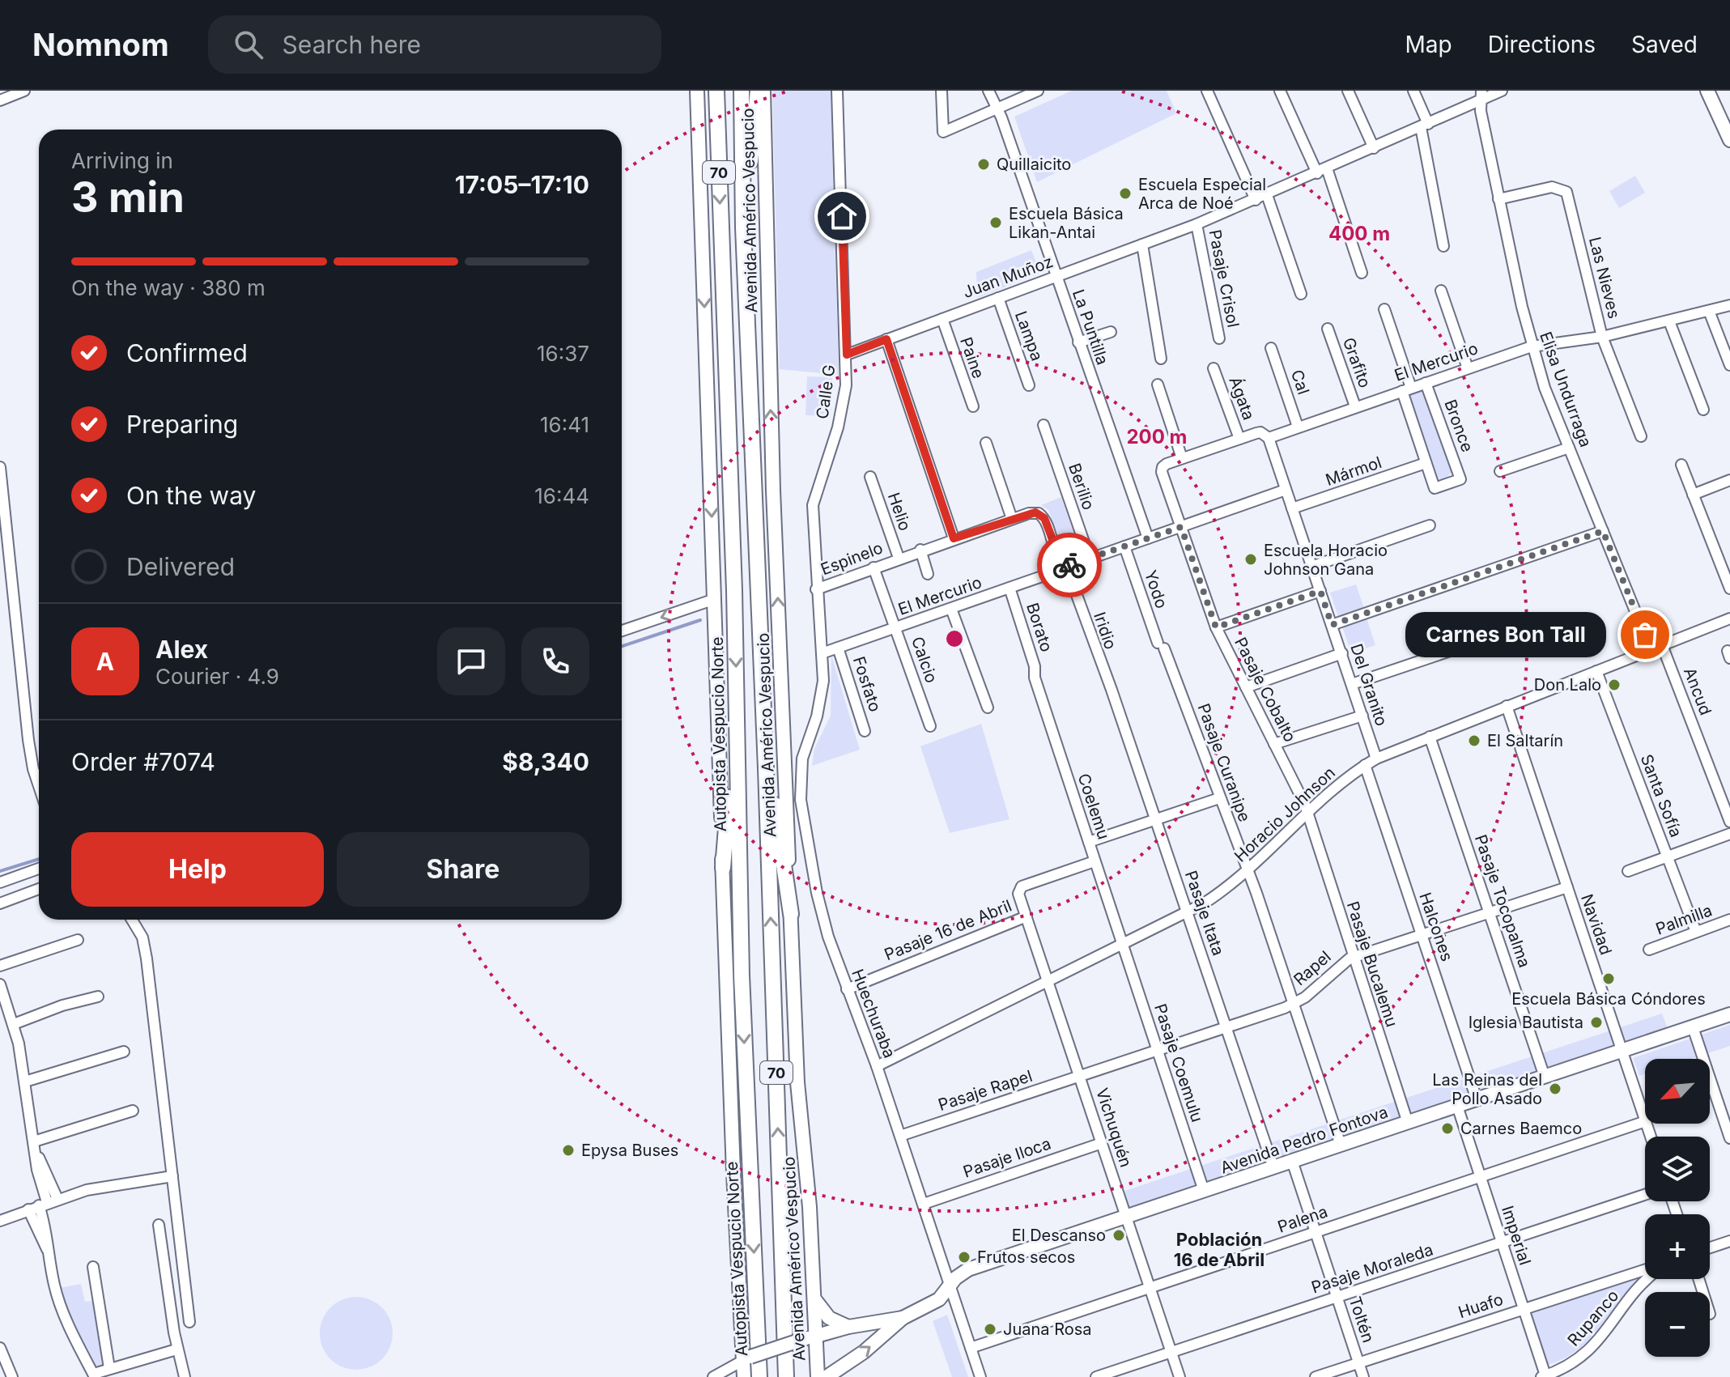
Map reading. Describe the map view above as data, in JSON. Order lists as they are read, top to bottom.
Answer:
{
  "streets": {
    "highway": ["70", "Autopista Vespucio Norte"],
    "main road": ["Avenida Américo Vespucio", "Avenida Pedro Fontova"],
    "street": [
      "Juan Muñoz",
      "Las Nieves",
      "Pasaje Crisol",
      "La Puntilla",
      "Lampa",
      "Paine",
      "El Mercurio",
      "Grafito",
      "Cal",
      "Elisa Undurraga",
      "Calle G",
      "Ágata",
      "Bronce",
      "Mármol",
      "Berilio",
      "Helio",
      "Espinelo",
      "Yodo",
      "Borato",
      "Iridio",
      "Calcio",
      "Fosfato",
      "Del Granito",
      "Pasaje Cobalto",
      "Ancud",
      "Pasaje Curanipe",
      "Santa Sofía",
      "Coelemu",
      "Horacio Johnson",
      "Pasaje Tocopalma",
      "Pasaje Itata",
      "Palmilla",
      "Navidad",
      "Halcones",
      "Pasaje 16 de Abril",
      "Pasaje Bucalemu",
      "Rapel",
      "Huechuraba",
      "Pasaje Coemulu",
      "Pasaje Rapel",
      "Vichuquén",
      "Pasaje Iloca",
      "Palena",
      "Imperial",
      "Pasaje Moraleda",
      "Huafo",
      "Rupanco",
      "Toltén"
    ]
  },
  "crossings": [
    ["Avenida Américo Vespucio", "Avenida Pedro Fontova"],
    ["Juan Muñoz", "Pasaje Crisol"],
    ["Juan Muñoz", "La Puntilla"],
    ["Juan Muñoz", "Lampa"],
    ["Juan Muñoz", "Paine"],
    ["Juan Muñoz", "Elisa Undurraga"],
    ["Juan Muñoz", "Calle G"],
    ["Las Nieves", "El Mercurio"],
    ["Las Nieves", "Elisa Undurraga"],
    ["La Puntilla", "El Mercurio"],
    ["El Mercurio", "Grafito"],
    ["El Mercurio", "Cal"],
    ["El Mercurio", "Elisa Undurraga"],
    ["El Mercurio", "Calle G"],
    ["El Mercurio", "Ágata"],
    ["El Mercurio", "Bronce"],
    ["El Mercurio", "Berilio"],
    ["El Mercurio", "Yodo"],
    ["El Mercurio", "Borato"],
    ["El Mercurio", "Iridio"],
    ["El Mercurio", "Calcio"],
    ["El Mercurio", "Fosfato"],
    ["El Mercurio", "Del Granito"],
    ["El Mercurio", "Pasaje Cobalto"],
    ["El Mercurio", "Huechuraba"],
    ["Elisa Undurraga", "Horacio Johnson"],
    ["Calle G", "Espinelo"],
    ["Calle G", "Huechuraba"],
    ["Bronce", "Mármol"],
    ["Mármol", "Del Granito"],
    ["Helio", "Espinelo"],
    ["Espinelo", "Calcio"],
    ["Yodo", "Pasaje Curanipe"],
    ["Borato", "Coelemu"],
    ["Iridio", "Pasaje Itata"],
    ["Del Granito", "Horacio Johnson"],
    ["Pasaje Cobalto", "Horacio Johnson"],
    ["Pasaje Cobalto", "Pasaje Bucalemu"],
    ["Ancud", "Horacio Johnson"],
    ["Pasaje Curanipe", "Horacio Johnson"],
    ["Pasaje Curanipe", "Rapel"],
    ["Pasaje Curanipe", "Avenida Pedro Fontova"],
    ["Santa Sofía", "Horacio Johnson"],
    ["Santa Sofía", "Palmilla"],
    ["Coelemu", "Horacio Johnson"],
    ["Coelemu", "Pasaje 16 de Abril"],
    ["Coelemu", "Pasaje Coemulu"],
    ["Horacio Johnson", "Pasaje Tocopalma"],
    ["Horacio Johnson", "Pasaje Itata"],
    ["Horacio Johnson", "Navidad"],
    ["Horacio Johnson", "Halcones"],
    ["Horacio Johnson", "Pasaje Bucalemu"],
    ["Horacio Johnson", "Huechuraba"],
    ["Horacio Johnson", "Pasaje Coemulu"],
    ["Horacio Johnson", "Vichuquén"],
    ["Pasaje Tocopalma", "Rapel"],
    ["Pasaje Tocopalma", "Avenida Pedro Fontova"],
    ["Pasaje Itata", "Rapel"],
    ["Pasaje Itata", "Avenida Pedro Fontova"],
    ["Navidad", "Rapel"],
    ["Navidad", "Avenida Pedro Fontova"],
    ["Halcones", "Rapel"],
    ["Halcones", "Avenida Pedro Fontova"],
    ["Pasaje 16 de Abril", "Huechuraba"],
    ["Pasaje 16 de Abril", "Vichuquén"],
    ["Pasaje Bucalemu", "Rapel"],
    ["Pasaje Bucalemu", "Avenida Pedro Fontova"],
    ["Rapel", "Pasaje Coemulu"],
    ["Rapel", "Pasaje Rapel"],
    ["Rapel", "Vichuquén"],
    ["Huechuraba", "Pasaje Rapel"],
    ["Huechuraba", "Avenida Pedro Fontova"],
    ["Huechuraba", "Pasaje Iloca"],
    ["Huechuraba", "Palena"],
    ["Pasaje Coemulu", "Avenida Pedro Fontova"],
    ["Pasaje Rapel", "Vichuquén"],
    ["Vichuquén", "Avenida Pedro Fontova"],
    ["Vichuquén", "Pasaje Iloca"],
    ["Vichuquén", "Palena"],
    ["Vichuquén", "Pasaje Moraleda"],
    ["Avenida Pedro Fontova", "Imperial"],
    ["Avenida Pedro Fontova", "Toltén"],
    ["Palena", "Imperial"],
    ["Palena", "Toltén"],
    ["Imperial", "Pasaje Moraleda"],
    ["Imperial", "Huafo"],
    ["Imperial", "Rupanco"],
    ["Pasaje Moraleda", "Toltén"],
    ["Huafo", "Toltén"]
  ],
  "districts": ["Población 16 de Abril"],
  "places": [
    "Quillaicito",
    "Escuela Especial Arca de Noé",
    "Escuela Básica Likan-Antai",
    "Escuela Horacio Johnson Gana",
    "Carnes Bon Tall",
    "Don Lalo",
    "El Saltarín",
    "Escuela Básica Cóndores",
    "Iglesia Bautista",
    "Las Reinas del Pollo Asado",
    "Carnes Baemco",
    "Epysa Buses",
    "El Descanso",
    "Frutos secos",
    "Juana Rosa"
  ],
  "north": "bottom left",
  "page": {
    "header": "Nomnom",
    "search": "Search here",
    "nav": ["Map", "Directions", "Saved"],
    "heading": ["3 min", "Arriving in", "17:05–17:10"],
    "panel": [
      "Alex",
      "Courier · 4.9",
      "Order #7074",
      "$8,340"
    ],
    "bar": "On the way · 380 m",
    "list": [
      ["Confirmed", "16:37"],
      ["Preparing", "16:41"],
      ["On the way", "16:44"],
      "Delivered"
    ],
    "bubble": "Carnes Bon Tall",
    "round": "A",
    "buttons": ["Help", "Share"],
    "map_buttons": ["+", "−"]
  },
  "rings": ["400 m", "200 m"]
}
